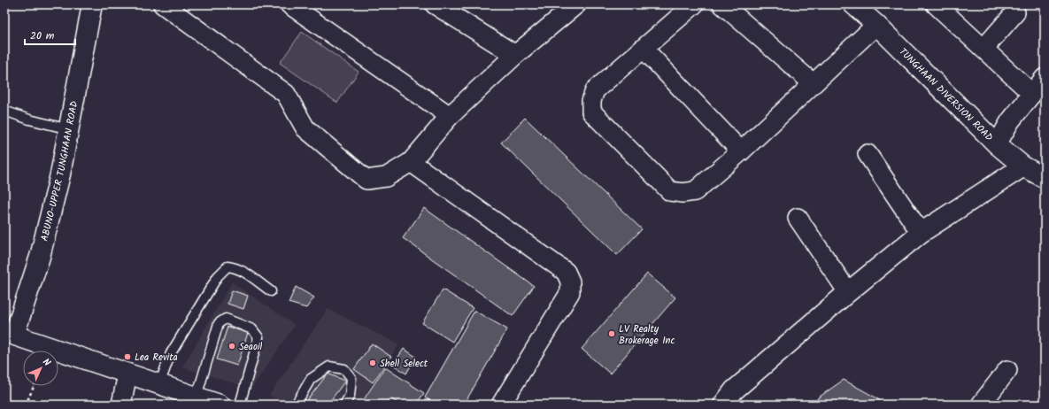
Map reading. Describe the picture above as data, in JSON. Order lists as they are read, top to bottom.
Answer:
{
  "streets": {
    "main road": ["TUNGHAAN DIVERSION ROAD", "ABUNO-UPPER TUNGHAAN ROAD"]
  },
  "places": [
    "LV Realty Brokerage Inc",
    "Seaoil",
    "Lea Revita",
    "Shell Select"
  ],
  "scale_bar": "20 m",
  "north": "top right"
}
